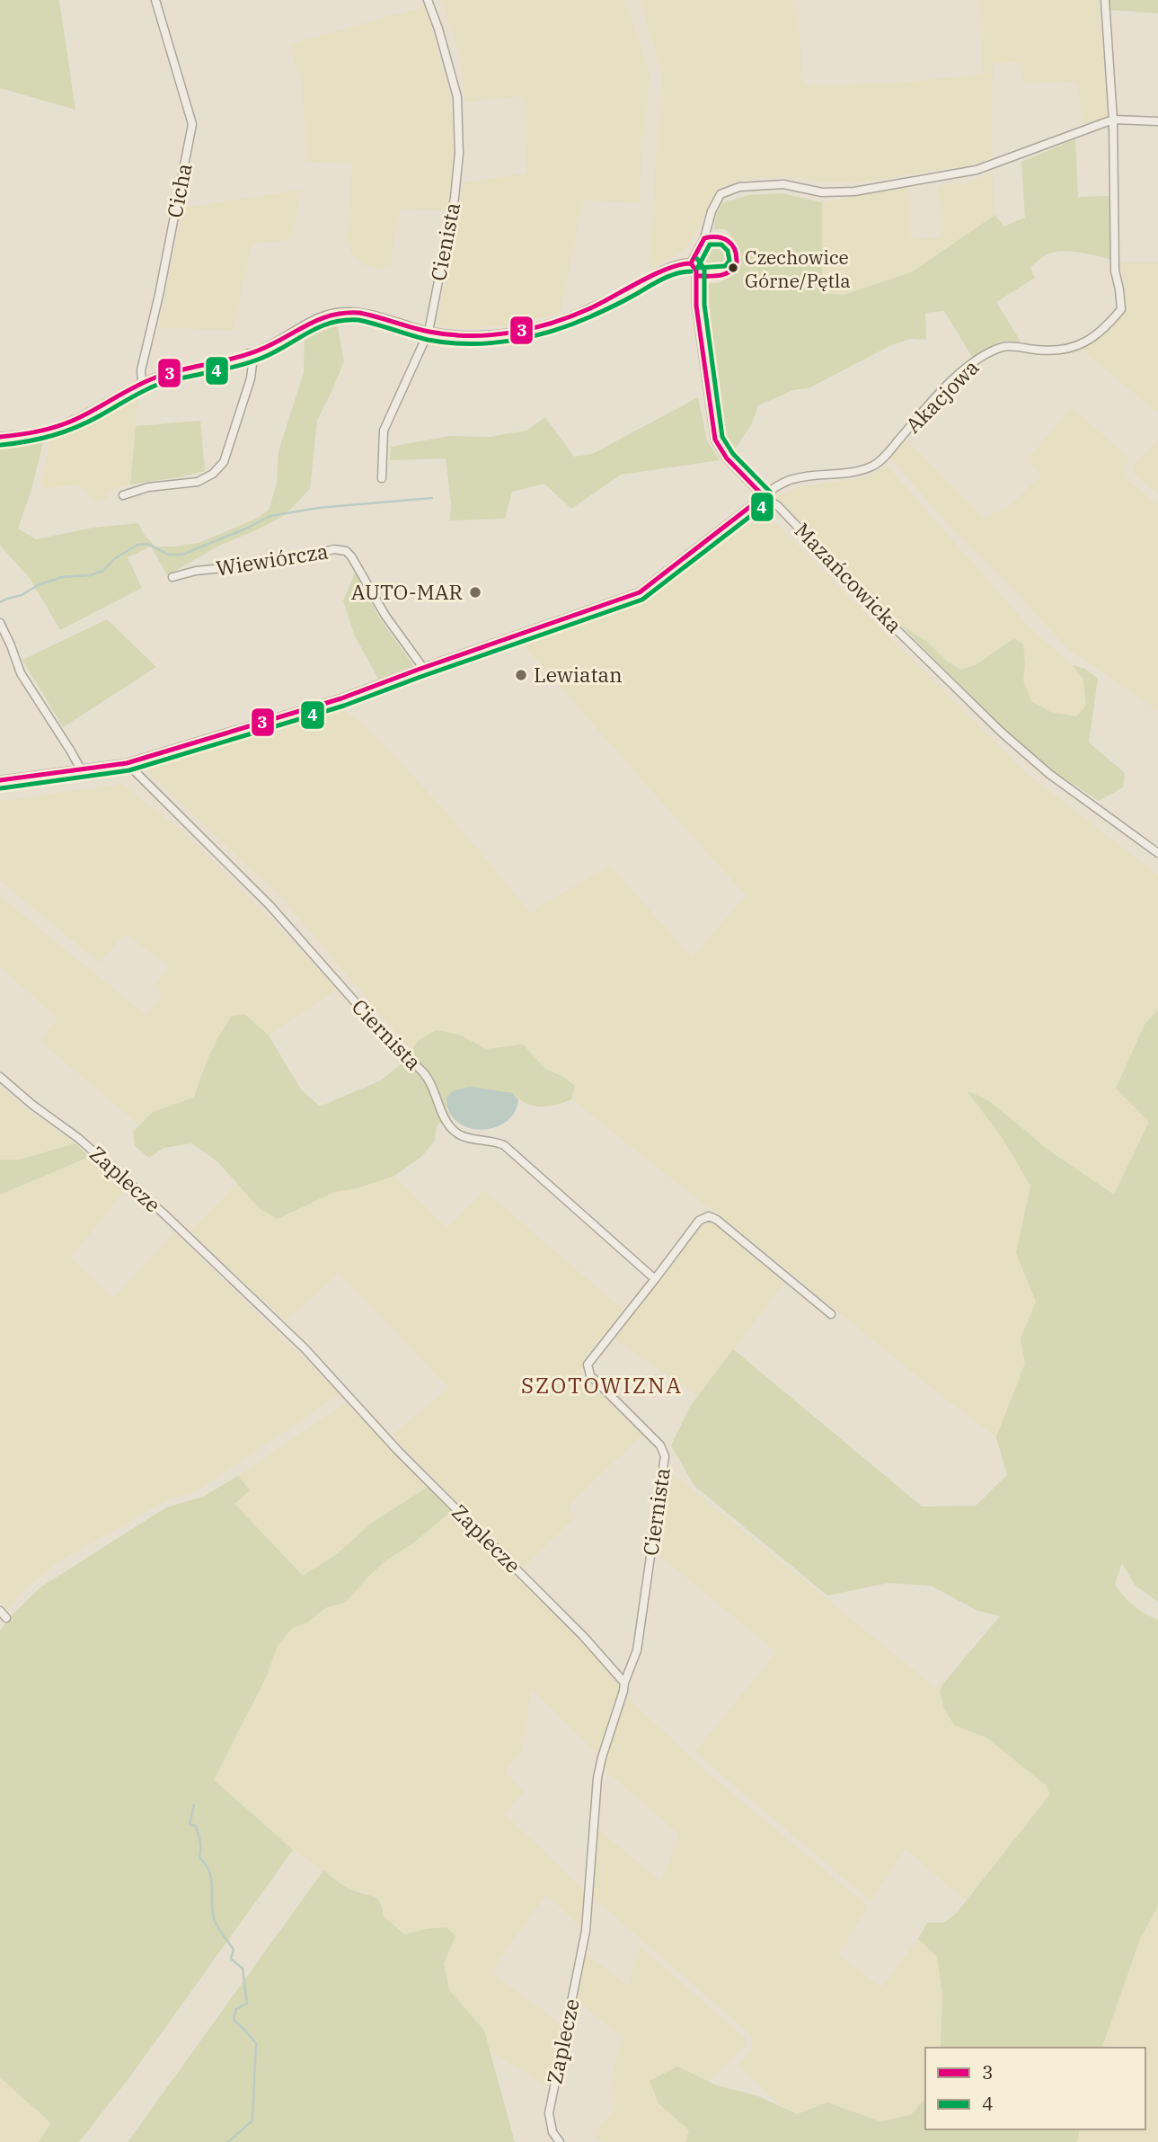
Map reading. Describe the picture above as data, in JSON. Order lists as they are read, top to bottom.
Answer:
{
  "streets": {
    "street": [
      "Cicha",
      "Cienista",
      "Akacjowa",
      "Wiewiórcza",
      "Mazańcowicka",
      "Ciernista",
      "Zaplecze"
    ]
  },
  "crossings": [
    ["Akacjowa", "Mazańcowicka"],
    ["Ciernista", "Zaplecze"]
  ],
  "districts": ["SZOTOWIZNA"],
  "places": ["Czechowice Górne/Pętla", "AUTO-MAR", "Lewiatan"],
  "lines": ["transit line 3", "transit line 4"],
  "legend": ["3", "4"]
}
